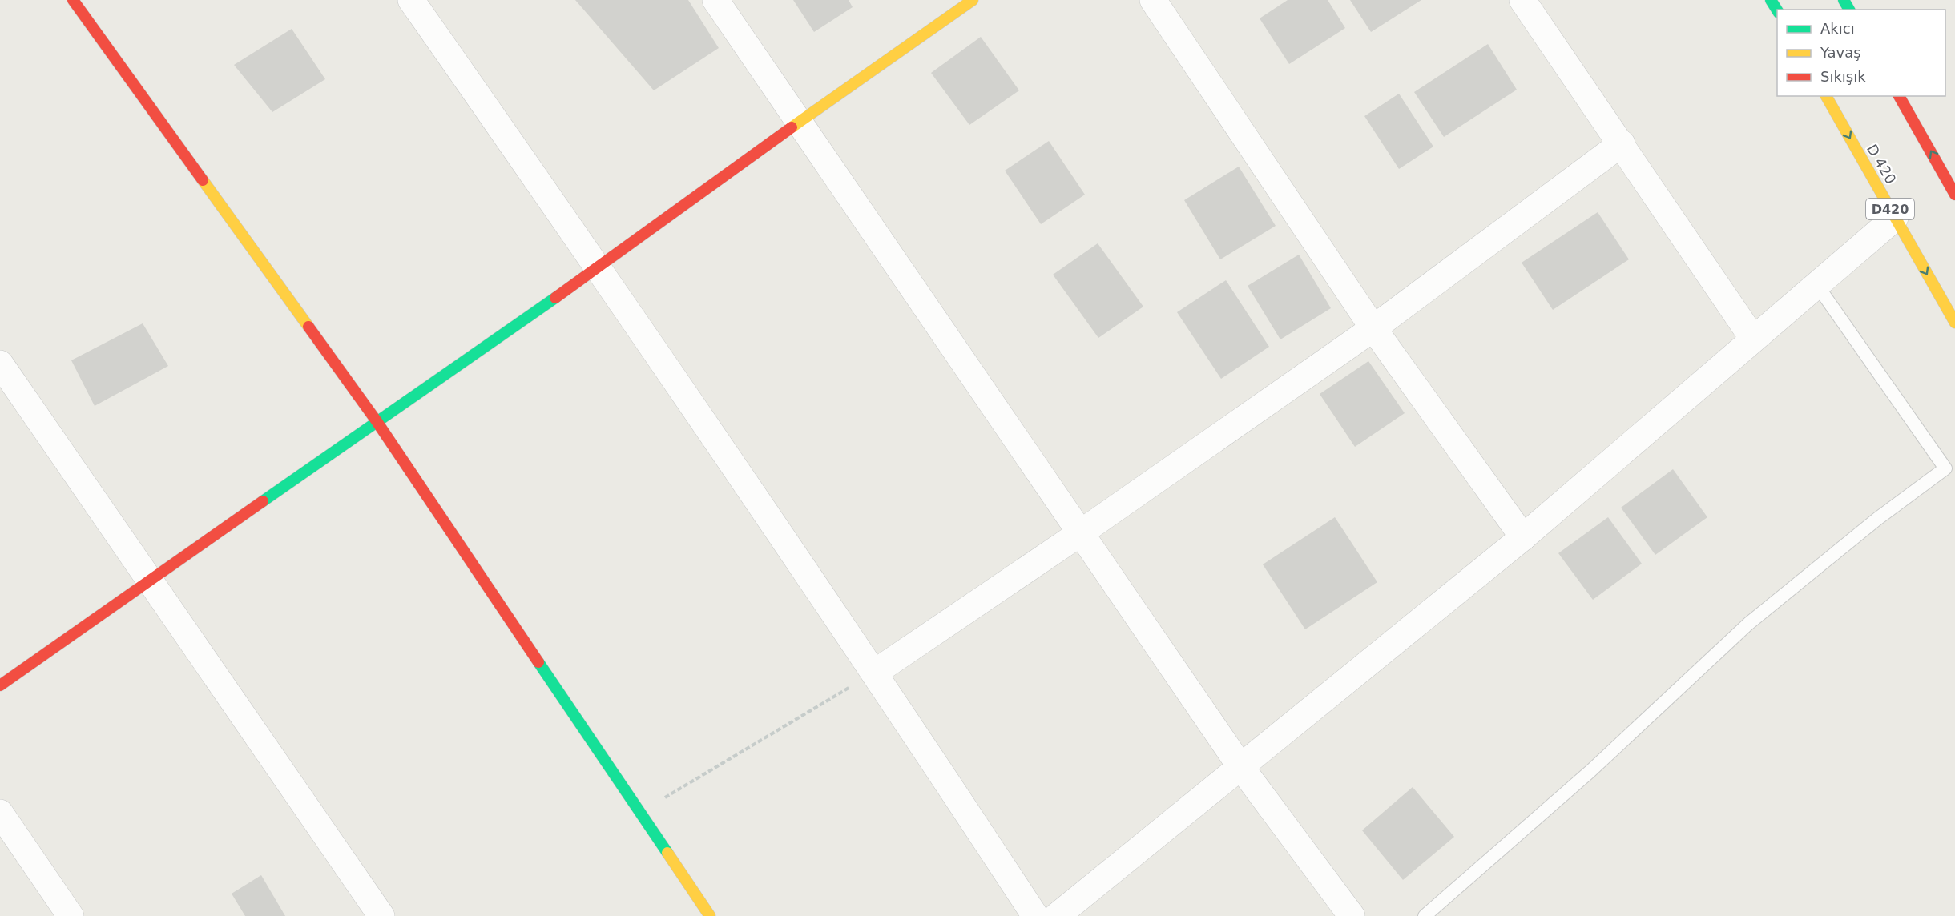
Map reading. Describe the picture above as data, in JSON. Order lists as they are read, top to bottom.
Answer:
{
  "streets": {
    "main road": ["D 420", "D420"]
  },
  "legend": ["Akıcı", "Yavaş", "Sıkışık"]
}
